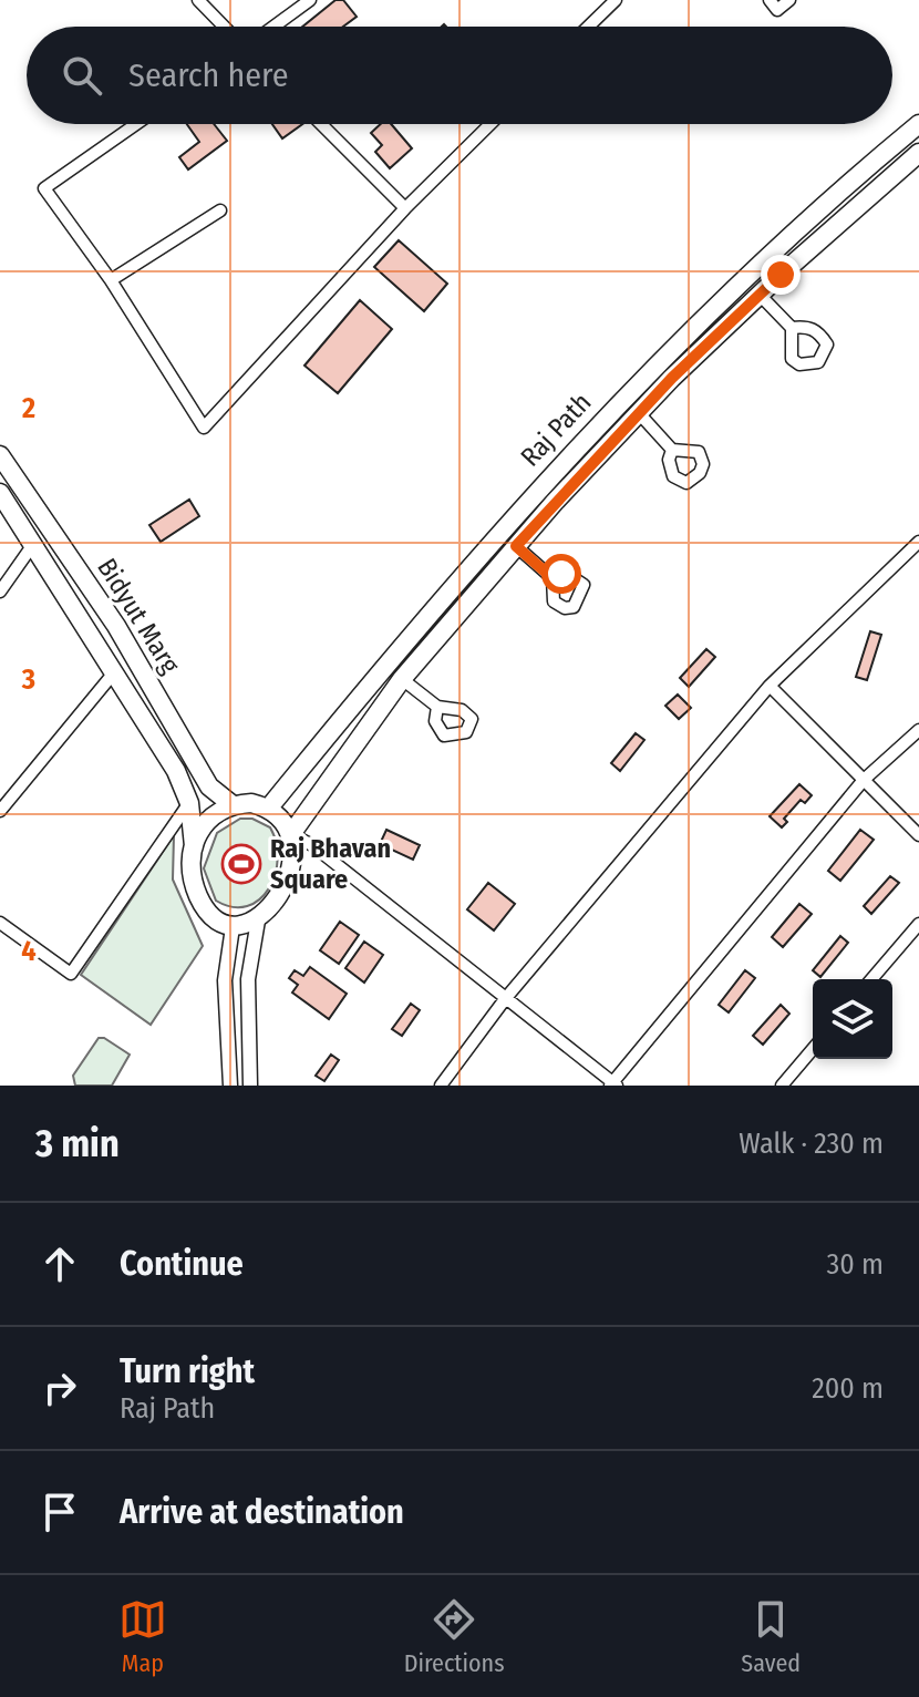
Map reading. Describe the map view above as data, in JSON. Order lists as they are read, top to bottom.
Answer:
{
  "streets": {
    "main road": ["Raj Path", "Bidyut Marg"]
  },
  "crossings": [
    ["Raj Path", "Bidyut Marg"]
  ],
  "places": {
    "sports": ["Raj Bhavan Square"]
  },
  "page": {
    "search": "Search here",
    "heading": ["3 min", "Walk · 230 m"],
    "list": [
      ["Continue", "30 m"],
      ["Turn right", "Raj Path", "200 m"],
      "Arrive at destination"
    ],
    "nav": ["Map", "Directions", "Saved"]
  },
  "grid": {
    "rows": ["2", "3", "4"]
  }
}
